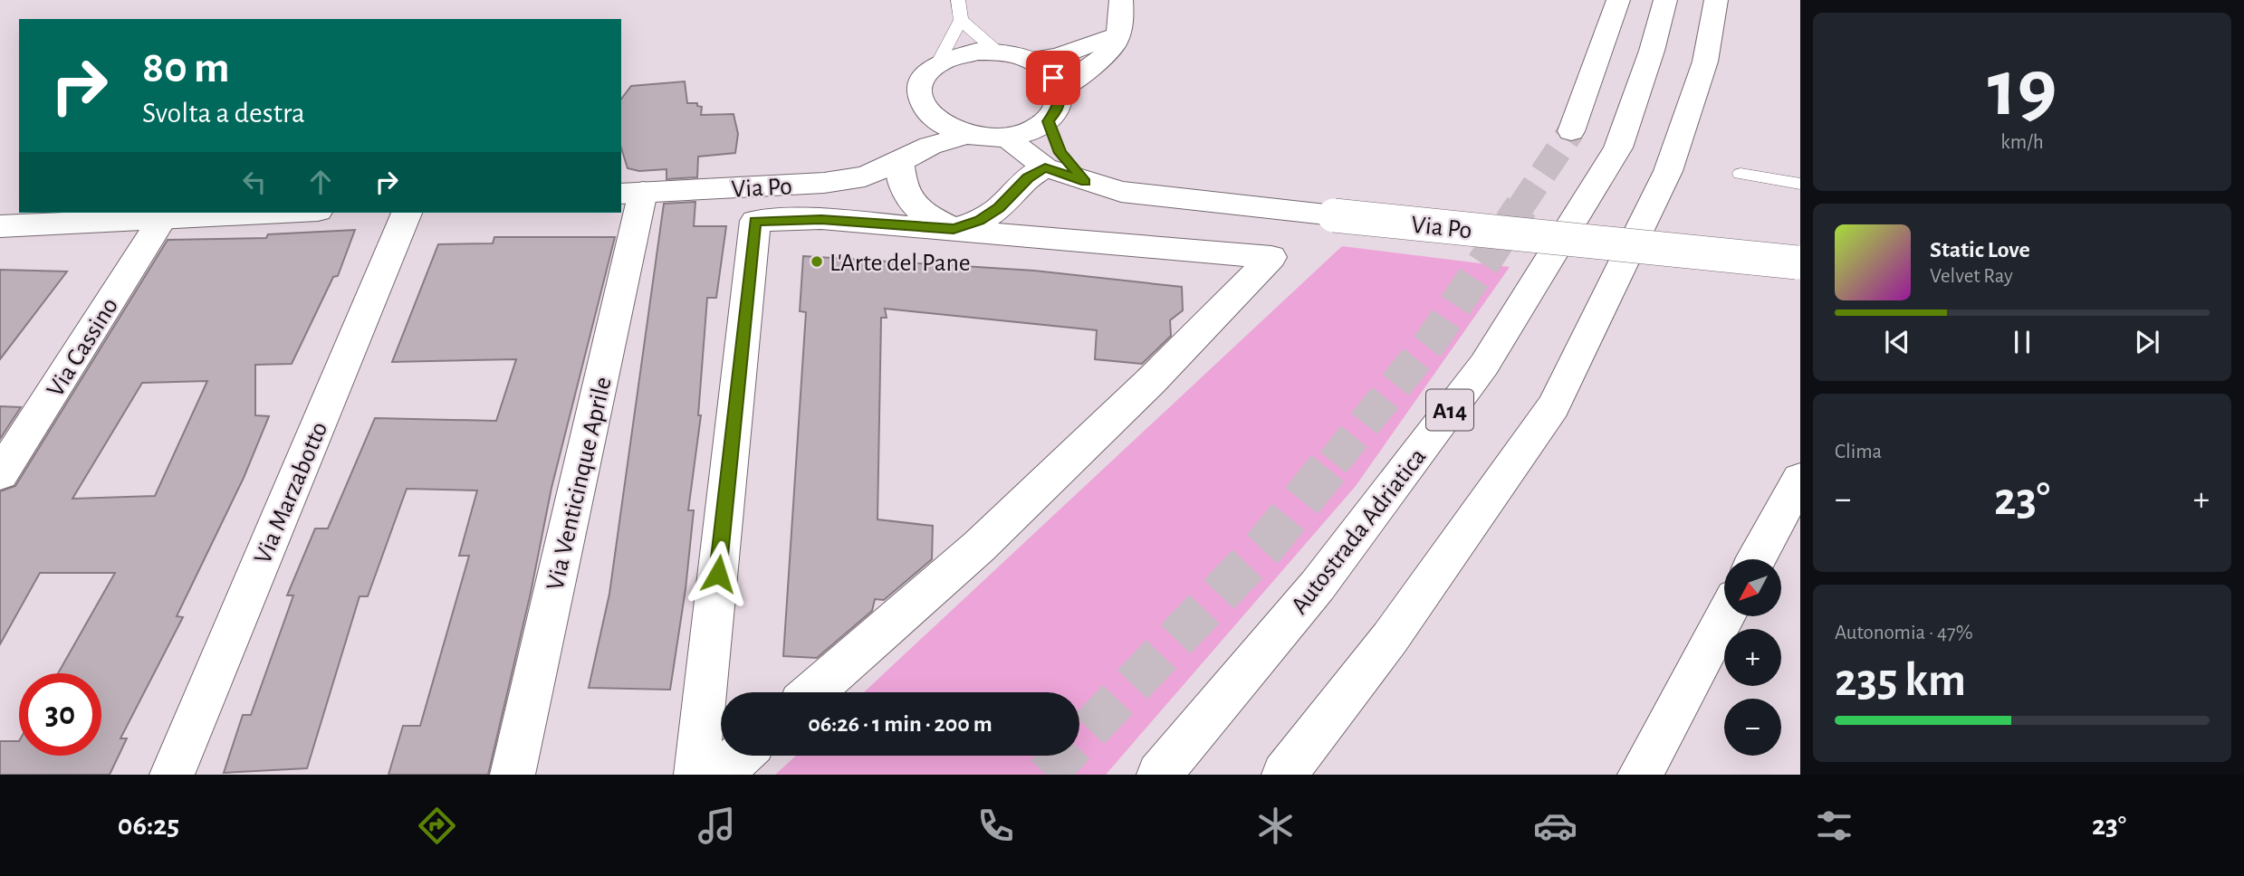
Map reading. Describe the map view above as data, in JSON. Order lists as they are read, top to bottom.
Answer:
{
  "streets": {
    "main road": [
      "Via Po",
      "Via Cassino",
      "A14",
      "Via Venticinque Aprile",
      "Via Marzabotto",
      "Autostrada Adriatica"
    ]
  },
  "crossings": [
    ["Via Po", "Via Venticinque Aprile"]
  ],
  "places": ["L'Arte del Pane"],
  "north": "bottom left",
  "page": {
    "tile": [
      ["19", "km/h"],
      "Clima",
      ["Autonomia · 47%", "235 km"]
    ],
    "turn": ["80 m", "Svolta a destra"],
    "song": ["Static Love", "Velvet Ray"],
    "heat": ["−", "23°", "+"],
    "map_buttons": ["+", "−"],
    "limit": "30",
    "trip": "06:26 · 1 min · 200 m",
    "tabs": ["06:25", "23°"]
  }
}
